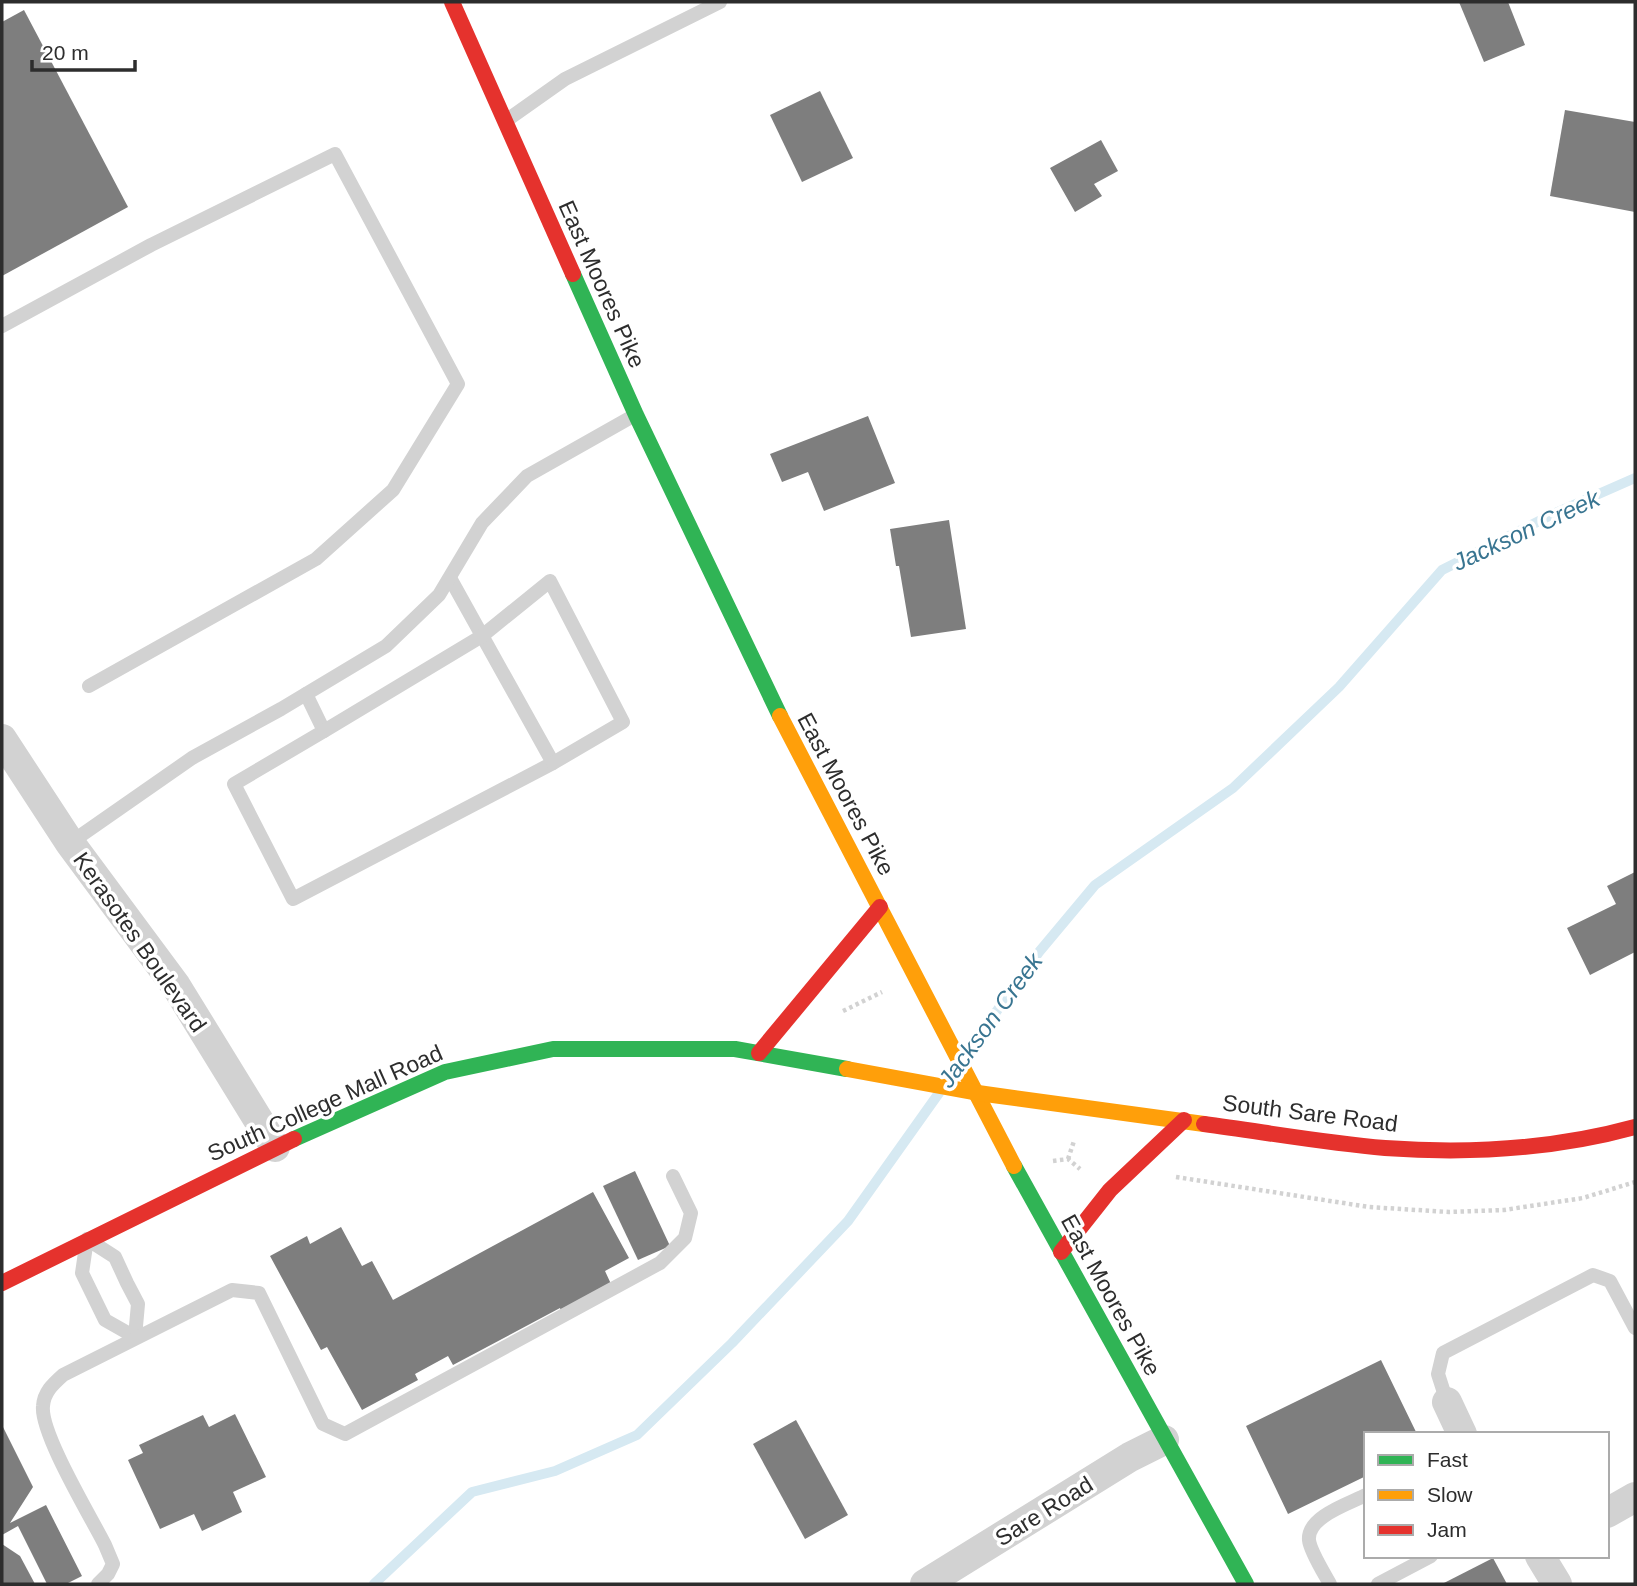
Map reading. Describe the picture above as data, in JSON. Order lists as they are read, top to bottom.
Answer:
{
  "streets": {
    "main road": ["East Moores Pike", "South College Mall Road", "South Sare Road"],
    "street": ["Kerasotes Boulevard", "Sare Road"]
  },
  "crossings": [
    ["East Moores Pike", "South College Mall Road"],
    ["East Moores Pike", "South Sare Road"],
    ["East Moores Pike", "Sare Road"],
    ["Kerasotes Boulevard", "South College Mall Road"],
    ["South College Mall Road", "South Sare Road"]
  ],
  "water": ["Jackson Creek"],
  "legend": ["Fast", "Slow", "Jam"],
  "scale_bar": "20 m"
}
